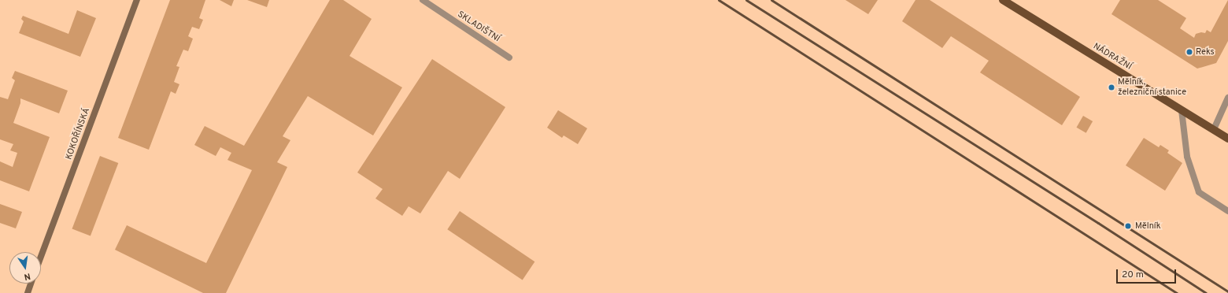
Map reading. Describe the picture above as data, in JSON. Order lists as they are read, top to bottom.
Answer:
{
  "streets": {
    "main road": ["NÁDRAŽNÍ", "KOKOŘÍNSKÁ"],
    "street": ["SKLADIŠTNÍ"]
  },
  "places": ["Reks", "Mělník, železniční stanice", "Mělník"],
  "scale_bar": "20 m",
  "north": "bottom"
}
